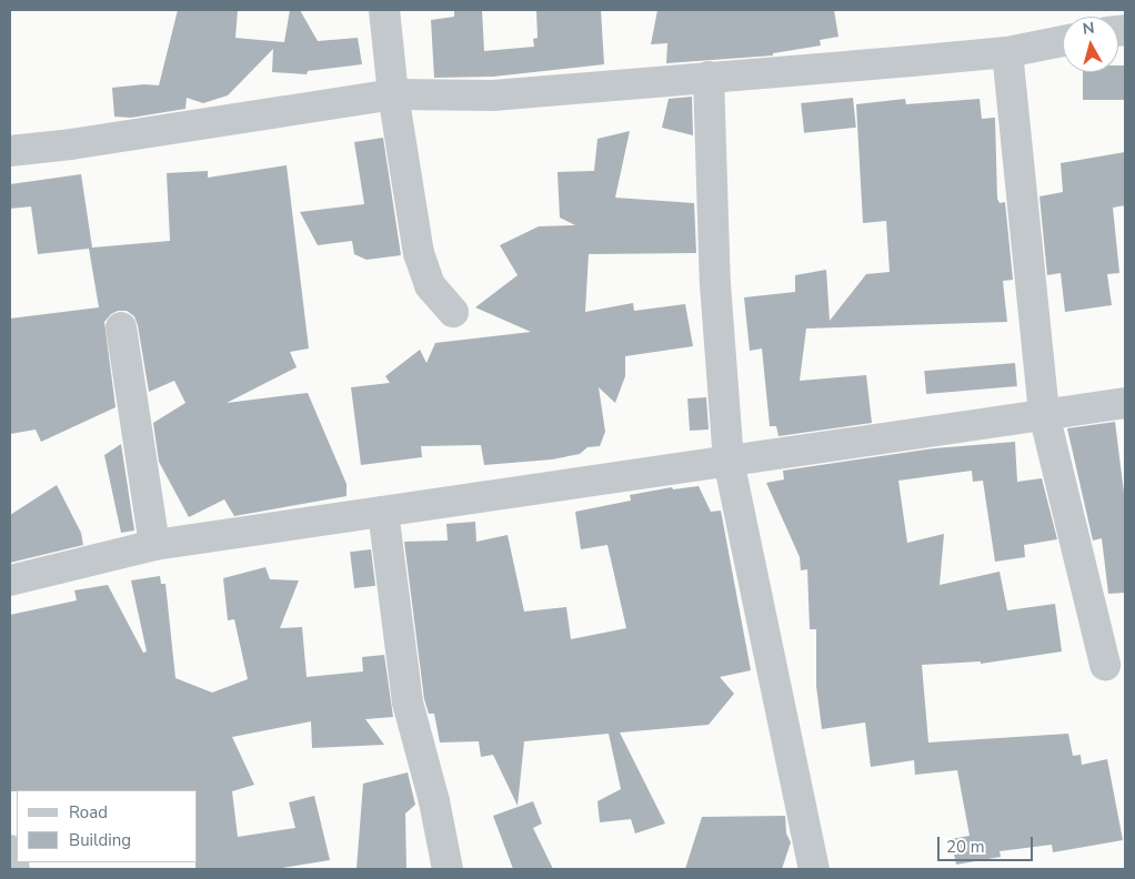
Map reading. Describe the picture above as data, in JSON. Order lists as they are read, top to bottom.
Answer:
{
  "legend": ["Road", "Building"],
  "scale_bar": "20 m",
  "north": "top"
}
